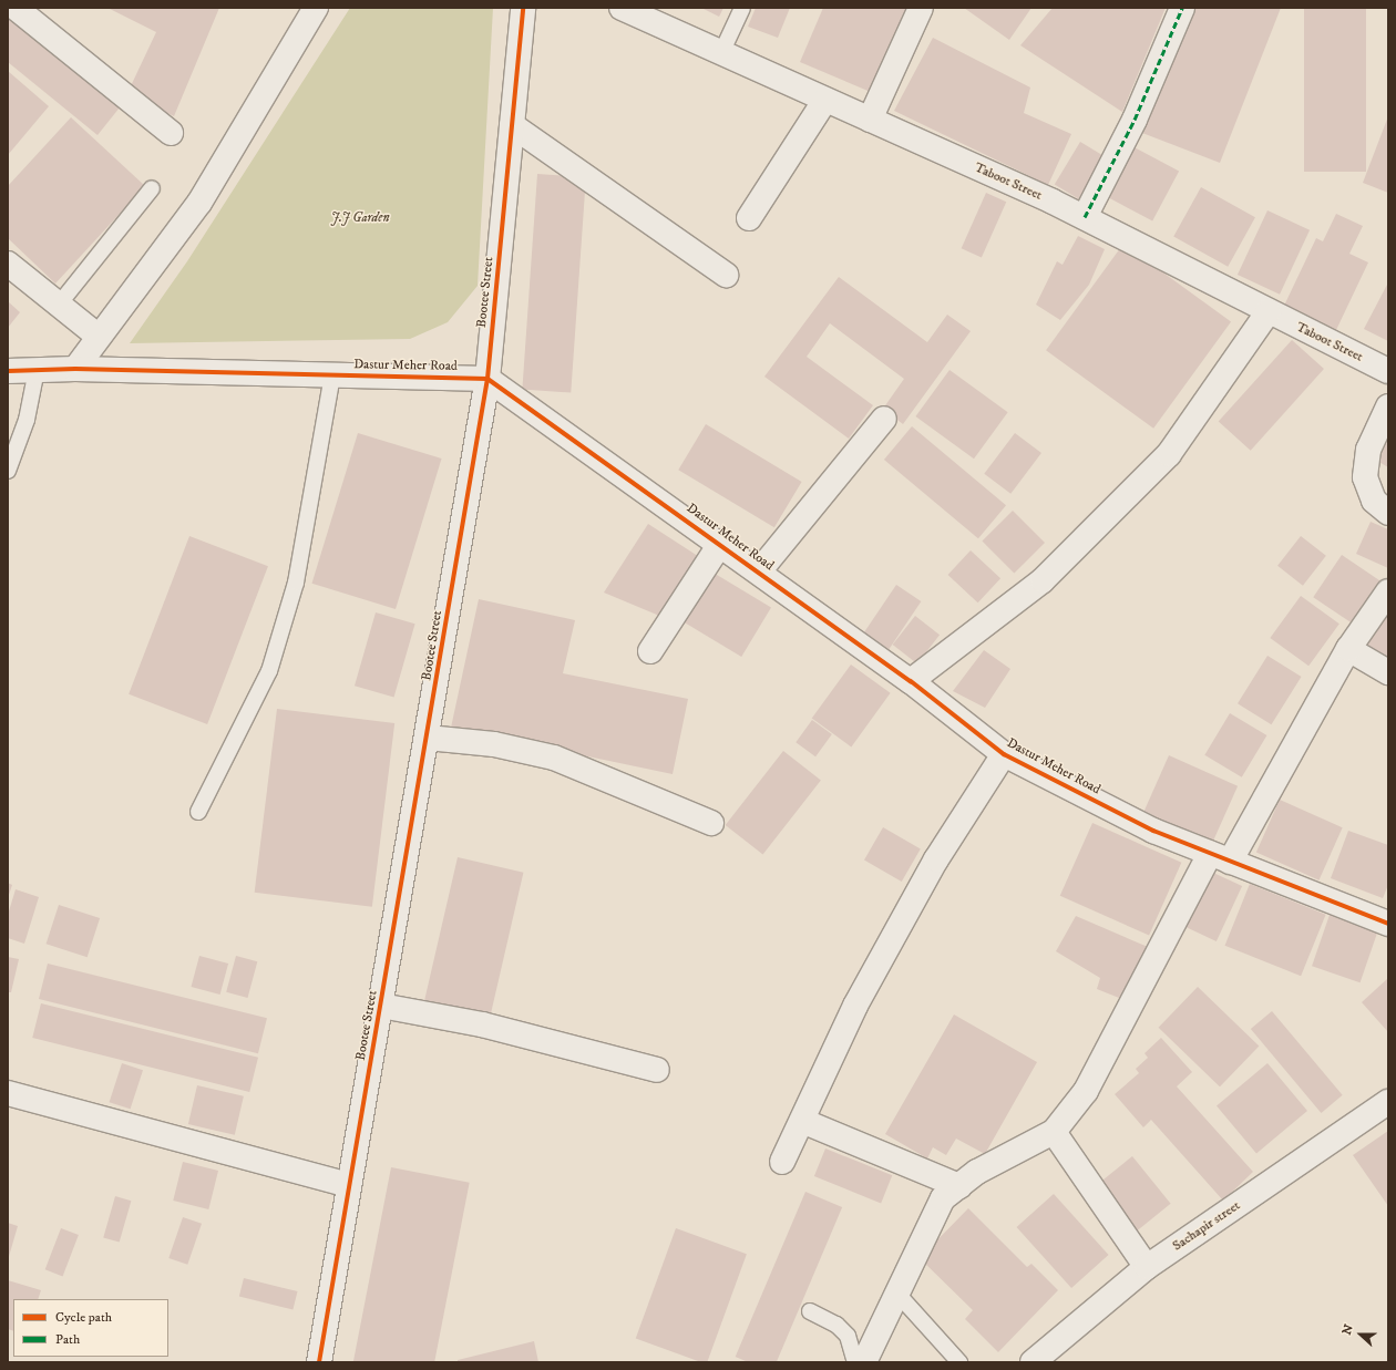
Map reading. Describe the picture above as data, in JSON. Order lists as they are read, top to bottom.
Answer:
{
  "streets": {
    "street": [
      "Taboot Street",
      "Bootee Street",
      "Dastur Meher Road",
      "Sachapir street"
    ]
  },
  "crossings": [
    ["Bootee Street", "Dastur Meher Road"]
  ],
  "parks": ["J.J Garden"],
  "legend": ["Cycle path", "Path"],
  "north": "left"
}
